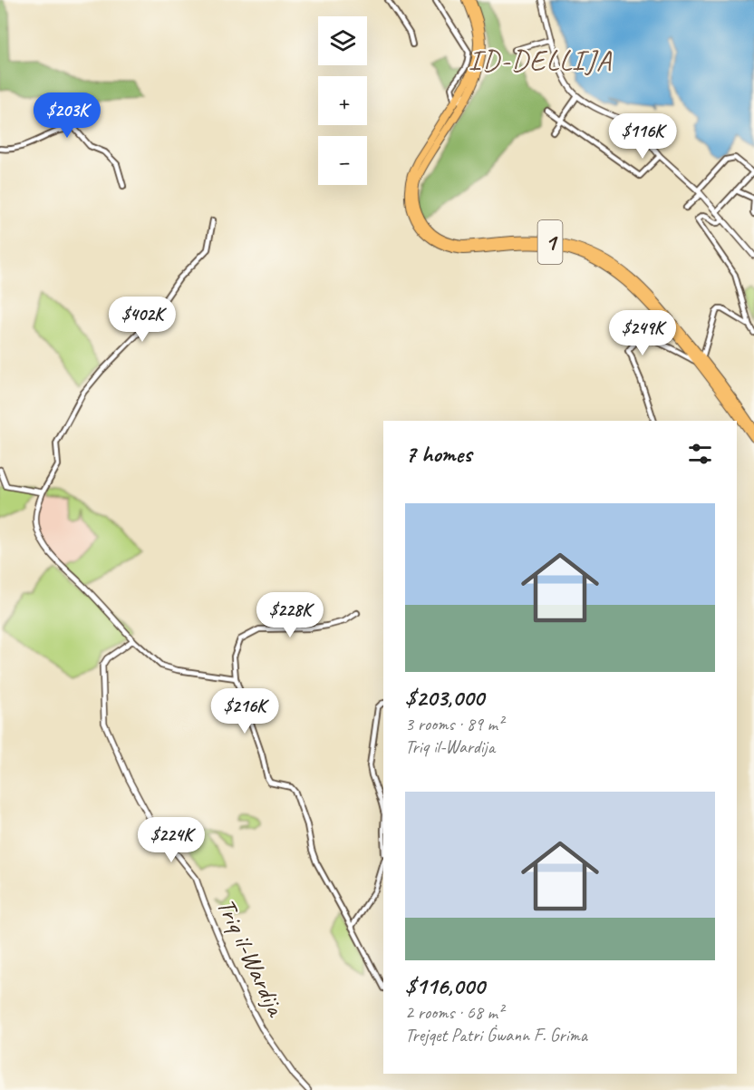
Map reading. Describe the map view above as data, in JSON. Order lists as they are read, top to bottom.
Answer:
{
  "streets": {
    "highway": ["1"],
    "street": ["Triq il-Wardija"]
  },
  "districts": ["ID-DELLIJA"],
  "page": {
    "map_buttons": ["+", "−"],
    "price": [
      "$203K",
      "$116K",
      "$402K",
      "$249K",
      "$228K",
      "$216K",
      "$224K"
    ],
    "heading": "7 homes",
    "list": [
      {
        "name": "$203,000",
        "note": "3 rooms · 89 m² · Triq il-Wardija"
      },
      {
        "name": "$116,000",
        "note": "2 rooms · 68 m² · Trejqet Patri Ġwann F. Grima"
      }
    ]
  }
}
